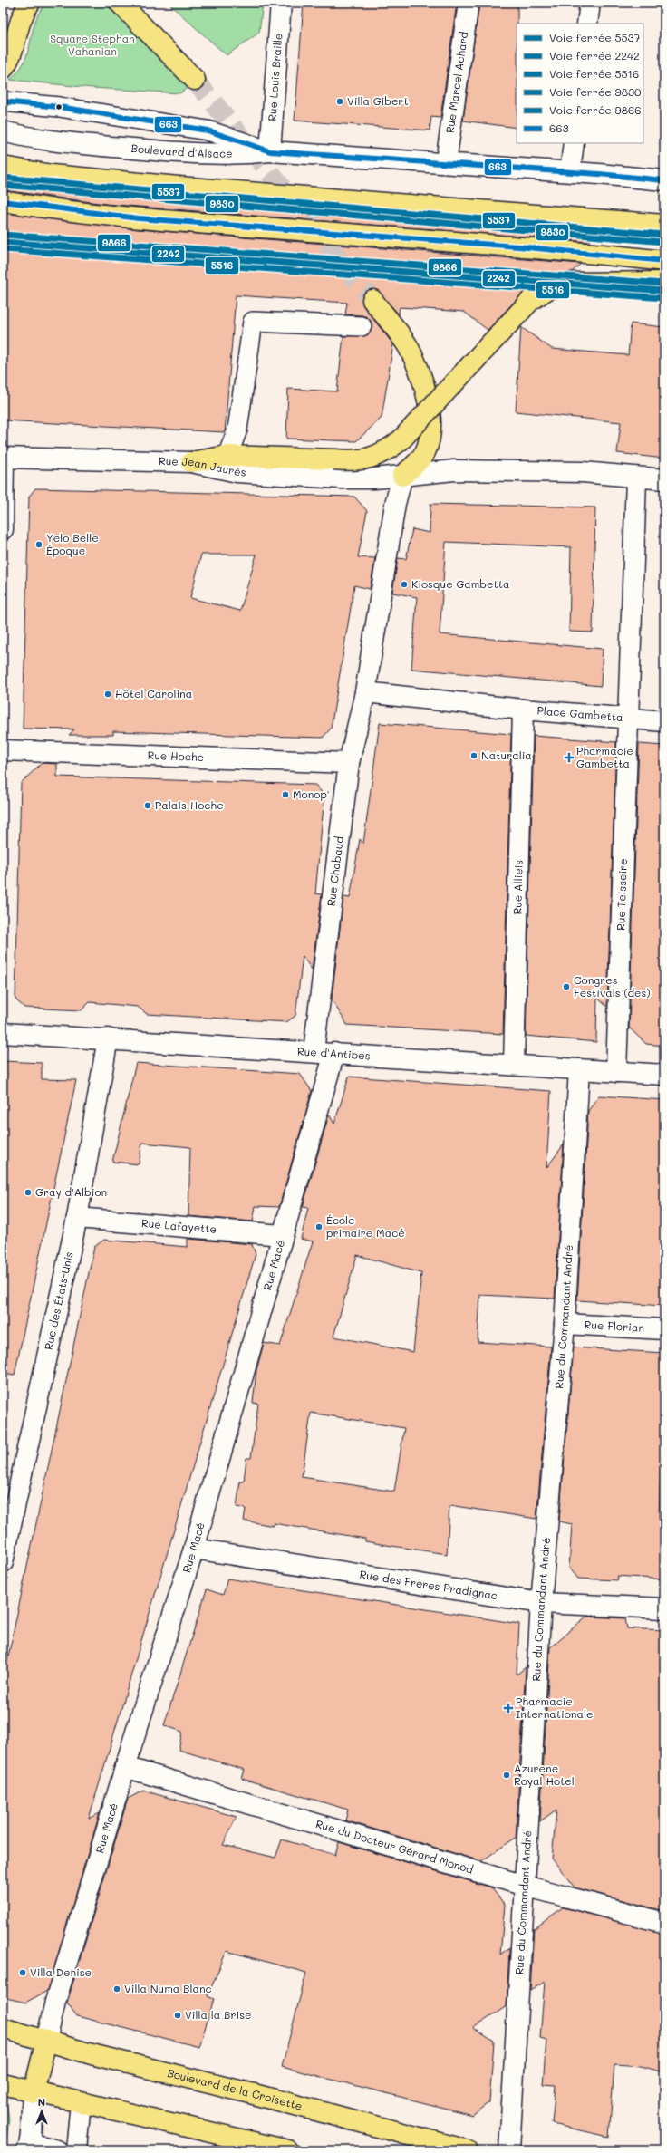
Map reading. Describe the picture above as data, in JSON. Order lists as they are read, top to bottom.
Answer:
{
  "streets": {
    "main road": ["Boulevard de la Croisette"],
    "street": [
      "Rue Louis Braille",
      "Rue Marcel Achard",
      "Boulevard d'Alsace",
      "Rue Jean Jaurès",
      "Place Gambetta",
      "Rue Hoche",
      "Rue Chabaud",
      "Rue Allieis",
      "Rue Teisseire",
      "Rue d'Antibes",
      "Rue Lafayette",
      "Rue Macé",
      "Rue des États-Unis",
      "Rue du Commandant André",
      "Rue Florian",
      "Rue des Frères Pradignac",
      "Rue du Docteur Gérard Monod"
    ]
  },
  "crossings": [
    ["Rue Louis Braille", "Boulevard d'Alsace"],
    ["Rue Marcel Achard", "Boulevard d'Alsace"],
    ["Place Gambetta", "Rue Chabaud"],
    ["Place Gambetta", "Rue Allieis"],
    ["Place Gambetta", "Rue Teisseire"],
    ["Rue Hoche", "Rue Chabaud"],
    ["Rue Chabaud", "Rue d'Antibes"],
    ["Rue Allieis", "Rue d'Antibes"],
    ["Rue Teisseire", "Rue d'Antibes"],
    ["Rue d'Antibes", "Rue Macé"],
    ["Rue d'Antibes", "Rue des États-Unis"],
    ["Rue d'Antibes", "Rue du Commandant André"],
    ["Rue Lafayette", "Rue Macé"],
    ["Rue Lafayette", "Rue des États-Unis"],
    ["Rue Macé", "Rue des Frères Pradignac"],
    ["Rue Macé", "Rue du Docteur Gérard Monod"],
    ["Rue Macé", "Boulevard de la Croisette"],
    ["Rue du Commandant André", "Rue Florian"],
    ["Rue du Commandant André", "Rue des Frères Pradignac"],
    ["Rue du Commandant André", "Rue du Docteur Gérard Monod"]
  ],
  "parks": ["Square Stephan Vahanian"],
  "places": {
    "other": [
      "Villa Gibert",
      "Yelo Belle Époque",
      "Kiosque Gambetta",
      "Hôtel Carolina",
      "Naturalia",
      "Monop'",
      "Palais Hoche",
      "Congres Festivals (des)",
      "Gray d'Albion",
      "École primaire Macé",
      "Azurene Royal Hotel",
      "Villa Denise",
      "Villa Numa Blanc",
      "Villa la Brise"
    ],
    "health": ["Pharmacie Gambetta", "Pharmacie Internationale"]
  },
  "lines": [
    "transit line 663",
    "rail line 5537",
    "rail line 9830",
    "rail line 9866",
    "rail line 2242",
    "rail line 5516"
  ],
  "legend": [
    "Voie ferrée 5537",
    "Voie ferrée 2242",
    "Voie ferrée 5516",
    "Voie ferrée 9830",
    "Voie ferrée 9866",
    "663"
  ],
  "north": "top"
}
